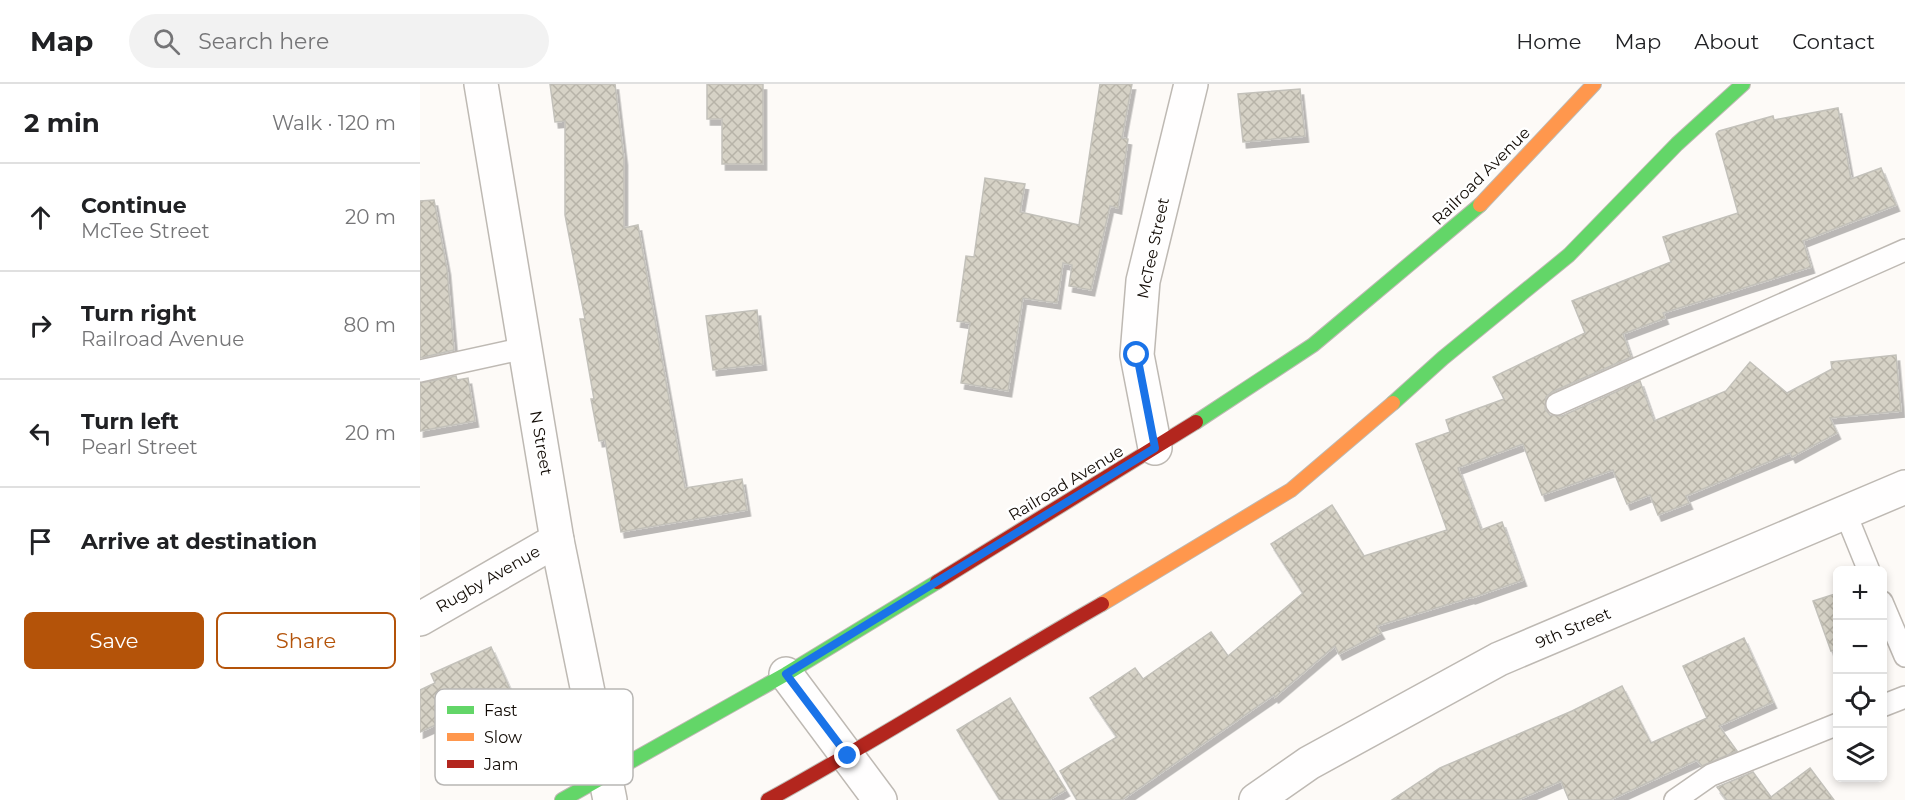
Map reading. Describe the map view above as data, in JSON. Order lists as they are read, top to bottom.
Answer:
{
  "streets": {
    "street": [
      "Railroad Avenue",
      "McTee Street",
      "N Street",
      "Rugby Avenue",
      "9th Street"
    ]
  },
  "crossings": [
    ["Railroad Avenue", "McTee Street"],
    ["N Street", "Rugby Avenue"]
  ],
  "legend": ["Fast", "Slow", "Jam"],
  "page": {
    "header": "Map",
    "search": "Search here",
    "nav": [
      "Home",
      "Map",
      "About",
      "Contact"
    ],
    "heading": ["2 min", "Walk · 120 m"],
    "list": [
      ["Continue", "McTee Street", "20 m"],
      ["Turn right", "Railroad Avenue", "80 m"],
      ["Turn left", "Pearl Street", "20 m"],
      "Arrive at destination"
    ],
    "map_buttons": ["+", "−"],
    "buttons": ["Save", "Share"]
  }
}
